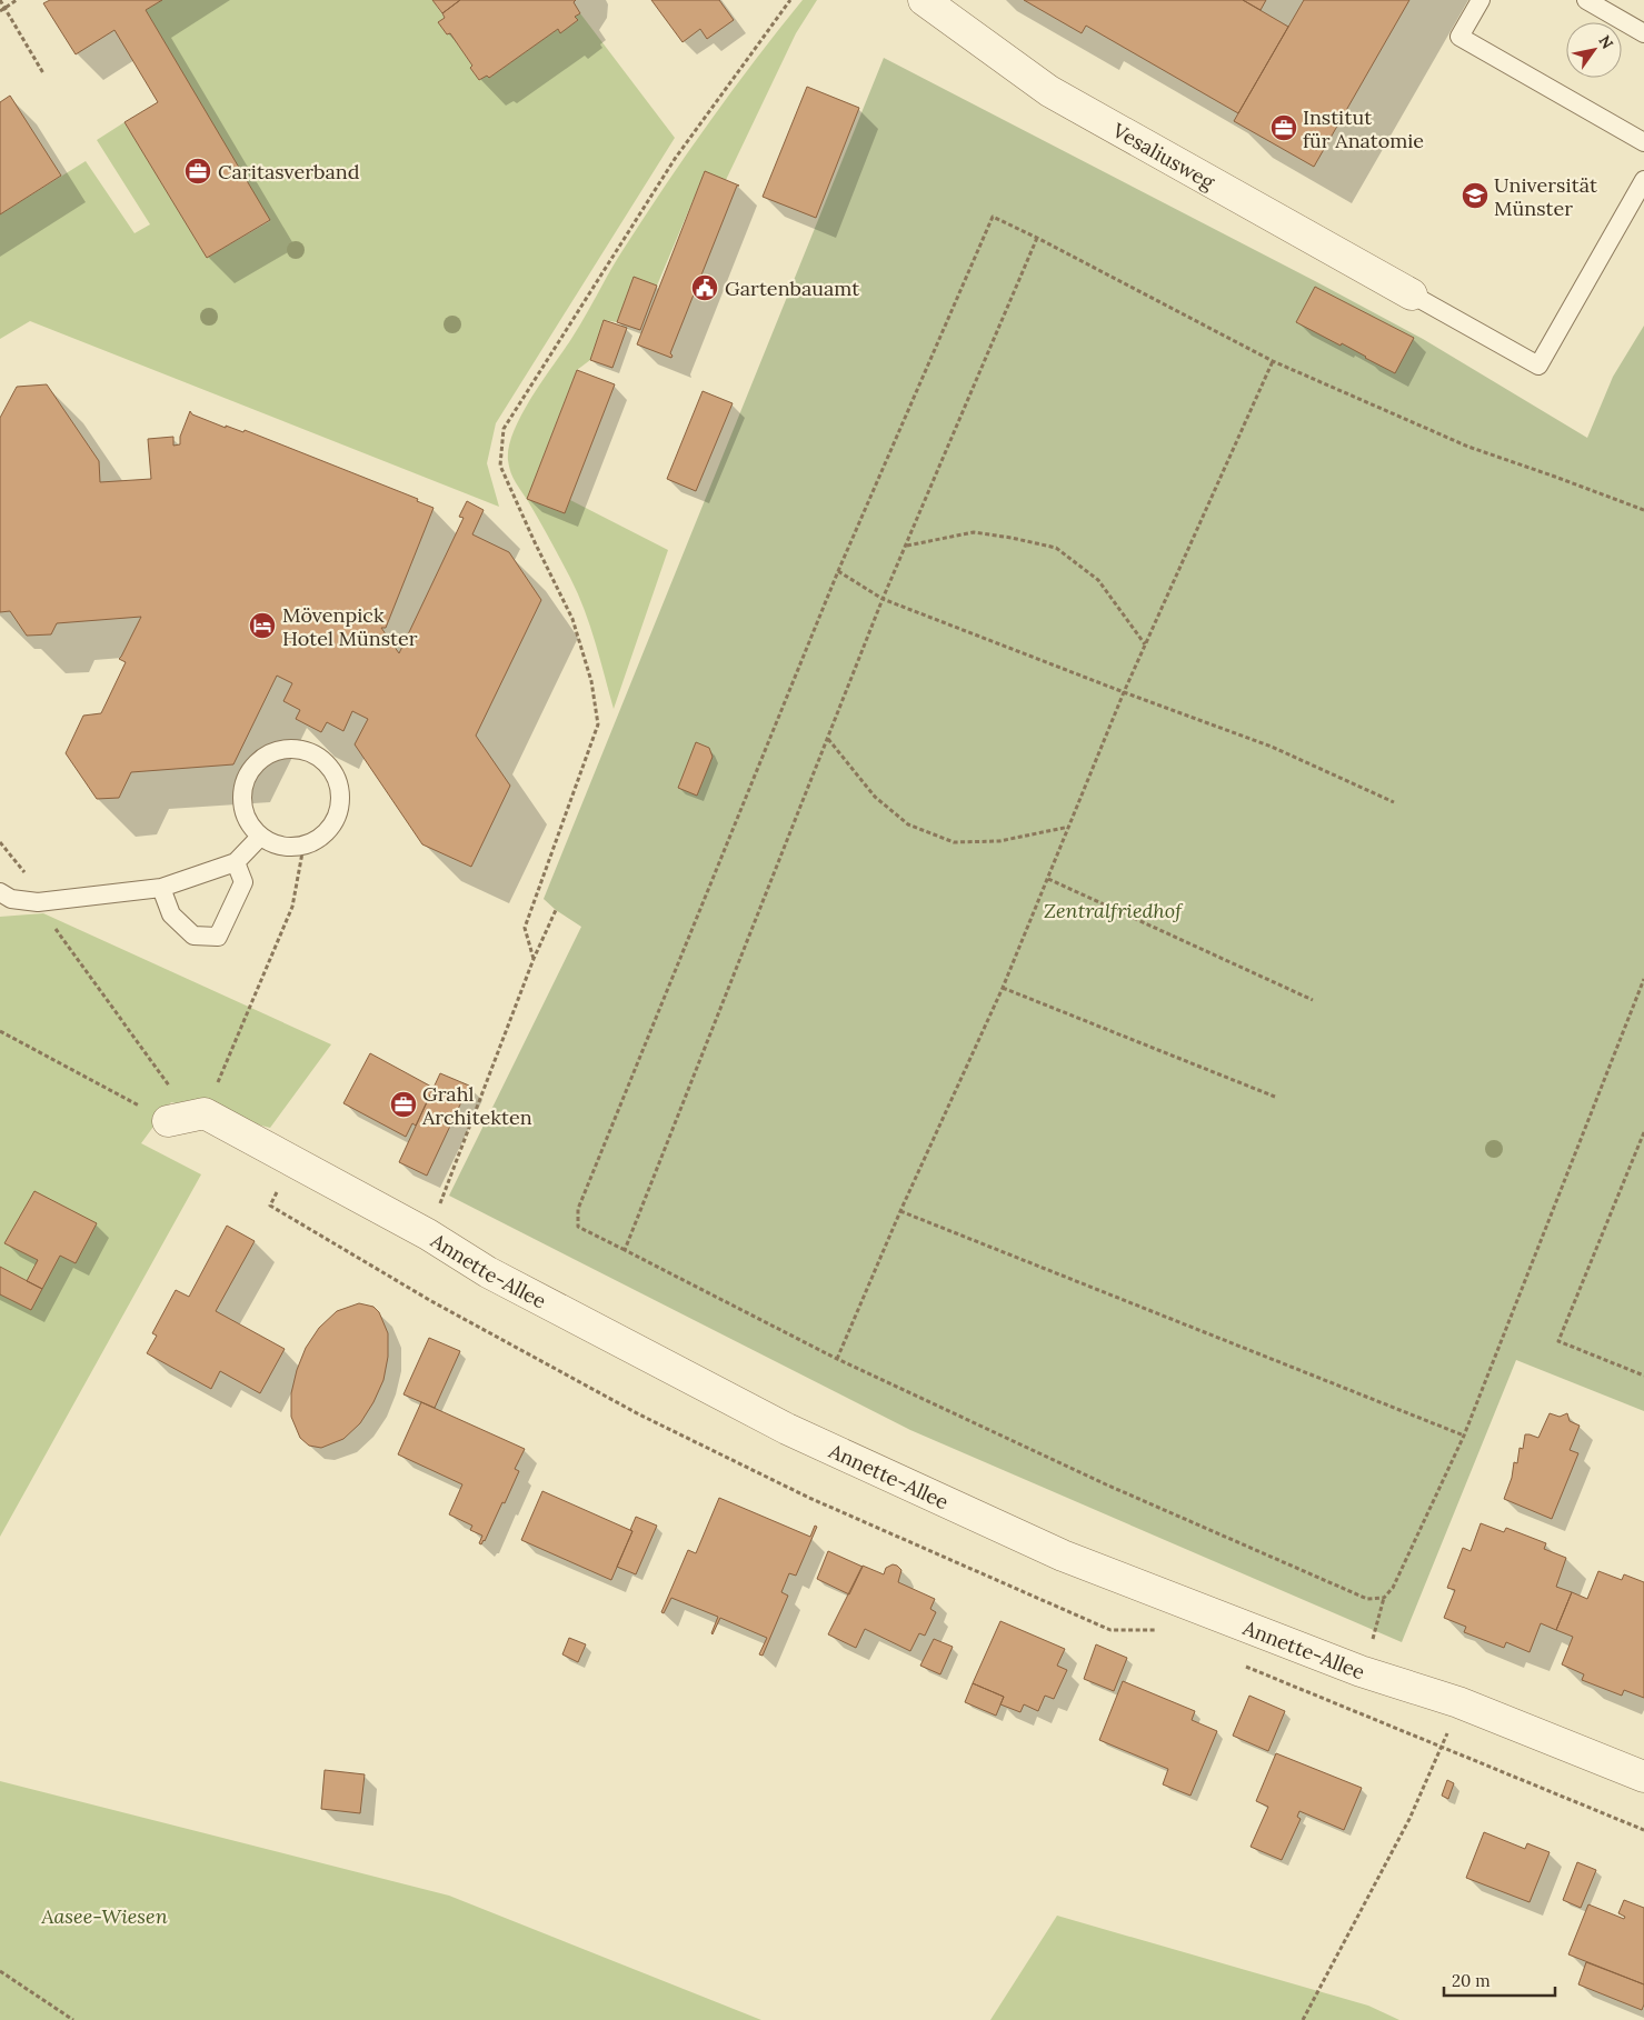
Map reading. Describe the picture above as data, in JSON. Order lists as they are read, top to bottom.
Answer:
{
  "streets": {
    "street": ["Vesaliusweg", "Annette-Allee"]
  },
  "parks": ["Zentralfriedhof", "Aasee-Wiesen"],
  "places": {
    "office": ["Institut für Anatomie", "Caritasverband", "Grahl Architekten"],
    "school or university": ["Universität Münster"],
    "public building": ["Gartenbauamt"],
    "hotel": ["Mövenpick Hotel Münster"]
  },
  "scale_bar": "20 m",
  "north": "top right"
}
